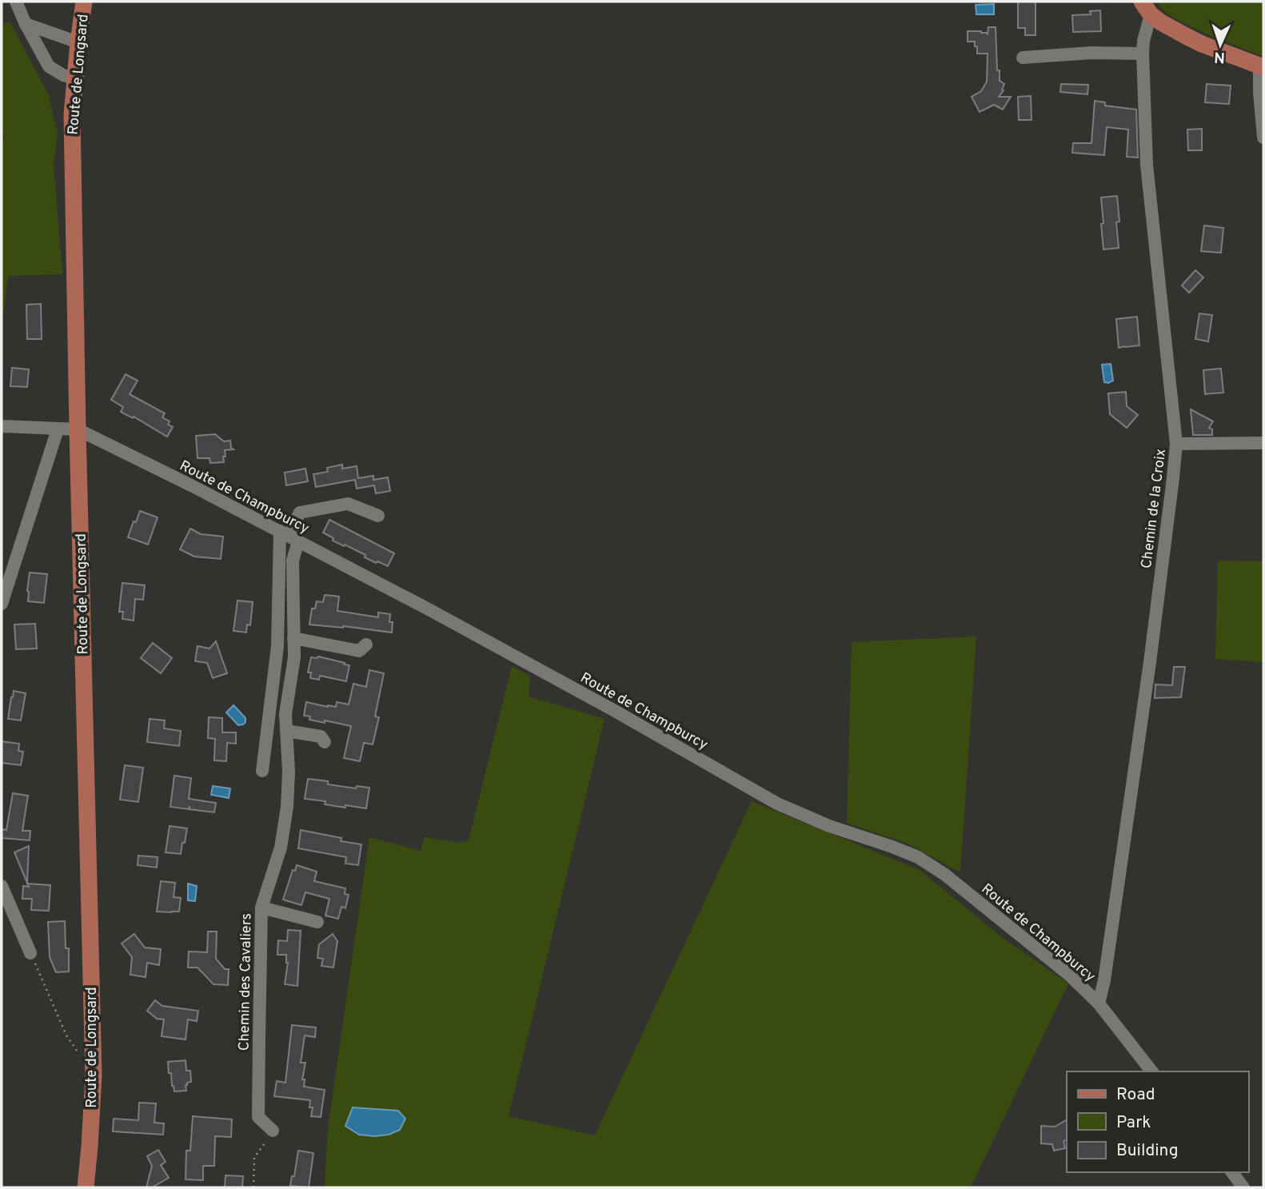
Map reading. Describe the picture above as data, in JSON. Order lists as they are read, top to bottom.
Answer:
{
  "streets": {
    "main road": ["Route de Longsard"],
    "street": ["Route de Champburcy", "Chemin de la Croix", "Chemin des Cavaliers"]
  },
  "crossings": [
    ["Route de Longsard", "Route de Champburcy"],
    ["Route de Champburcy", "Chemin de la Croix"],
    ["Route de Champburcy", "Chemin des Cavaliers"]
  ],
  "legend": ["Road", "Park", "Building"],
  "north": "bottom"
}
